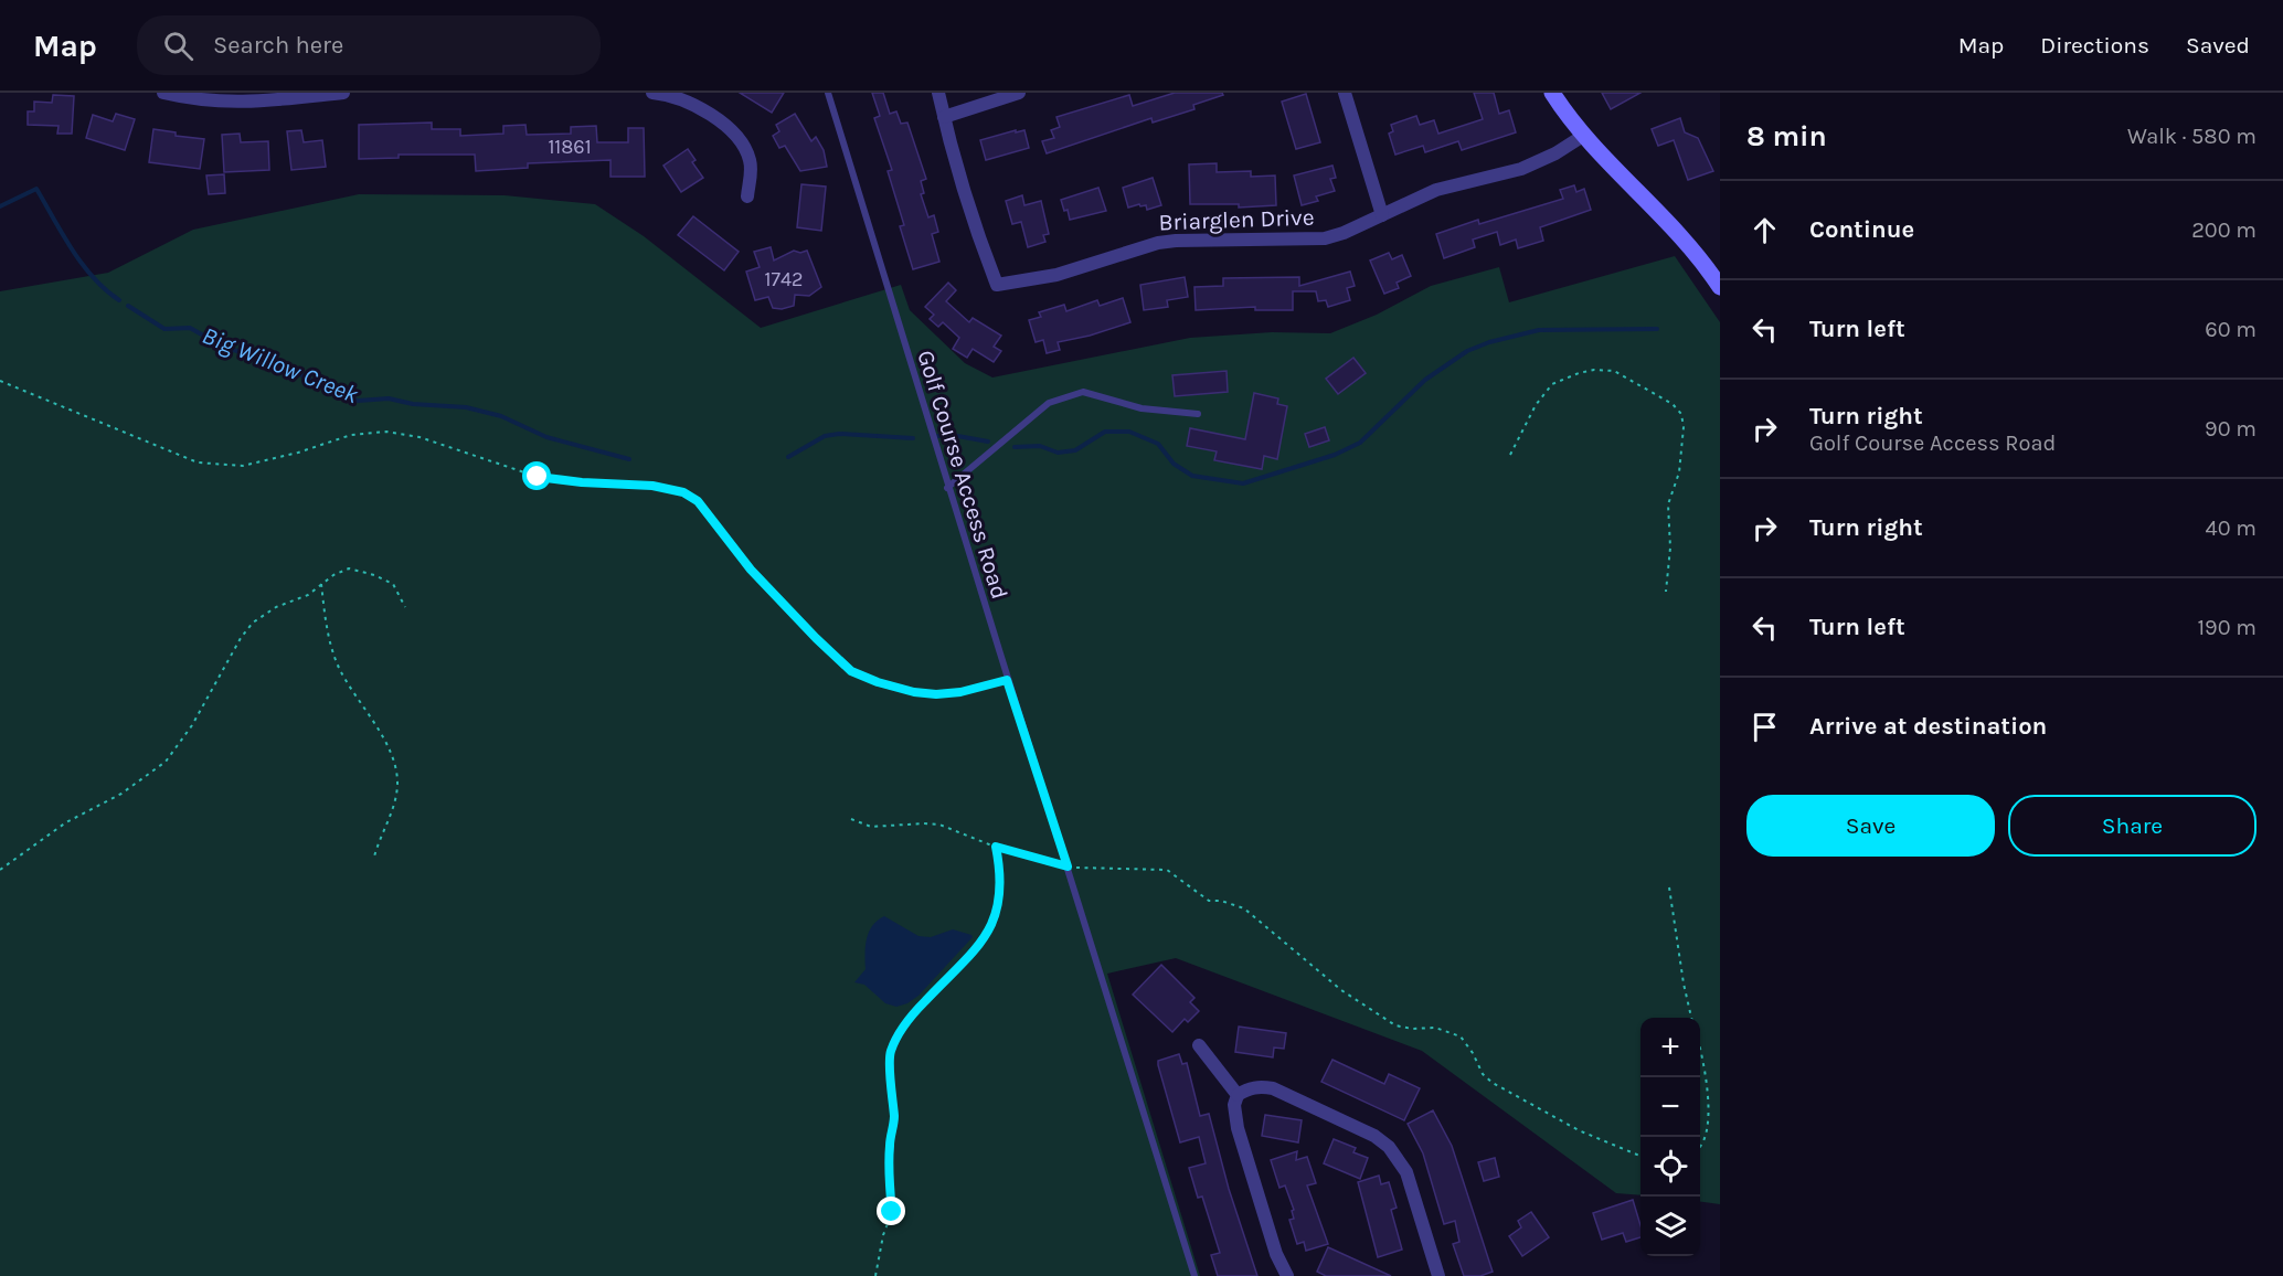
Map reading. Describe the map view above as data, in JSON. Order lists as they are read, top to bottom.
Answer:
{
  "streets": {
    "street": ["Briarglen Drive"],
    "lane": ["Golf Course Access Road"]
  },
  "water": ["Big Willow Creek"],
  "house_numbers": ["11861", "1742"],
  "page": {
    "header": "Map",
    "search": "Search here",
    "nav": ["Map", "Directions", "Saved"],
    "heading": ["8 min", "Walk · 580 m"],
    "list": [
      ["Continue", "200 m"],
      ["Turn left", "60 m"],
      ["Turn right", "Golf Course Access Road", "90 m"],
      ["Turn right", "40 m"],
      ["Turn left", "190 m"],
      "Arrive at destination"
    ],
    "buttons": ["Save", "Share"],
    "map_buttons": ["+", "−"]
  }
}
